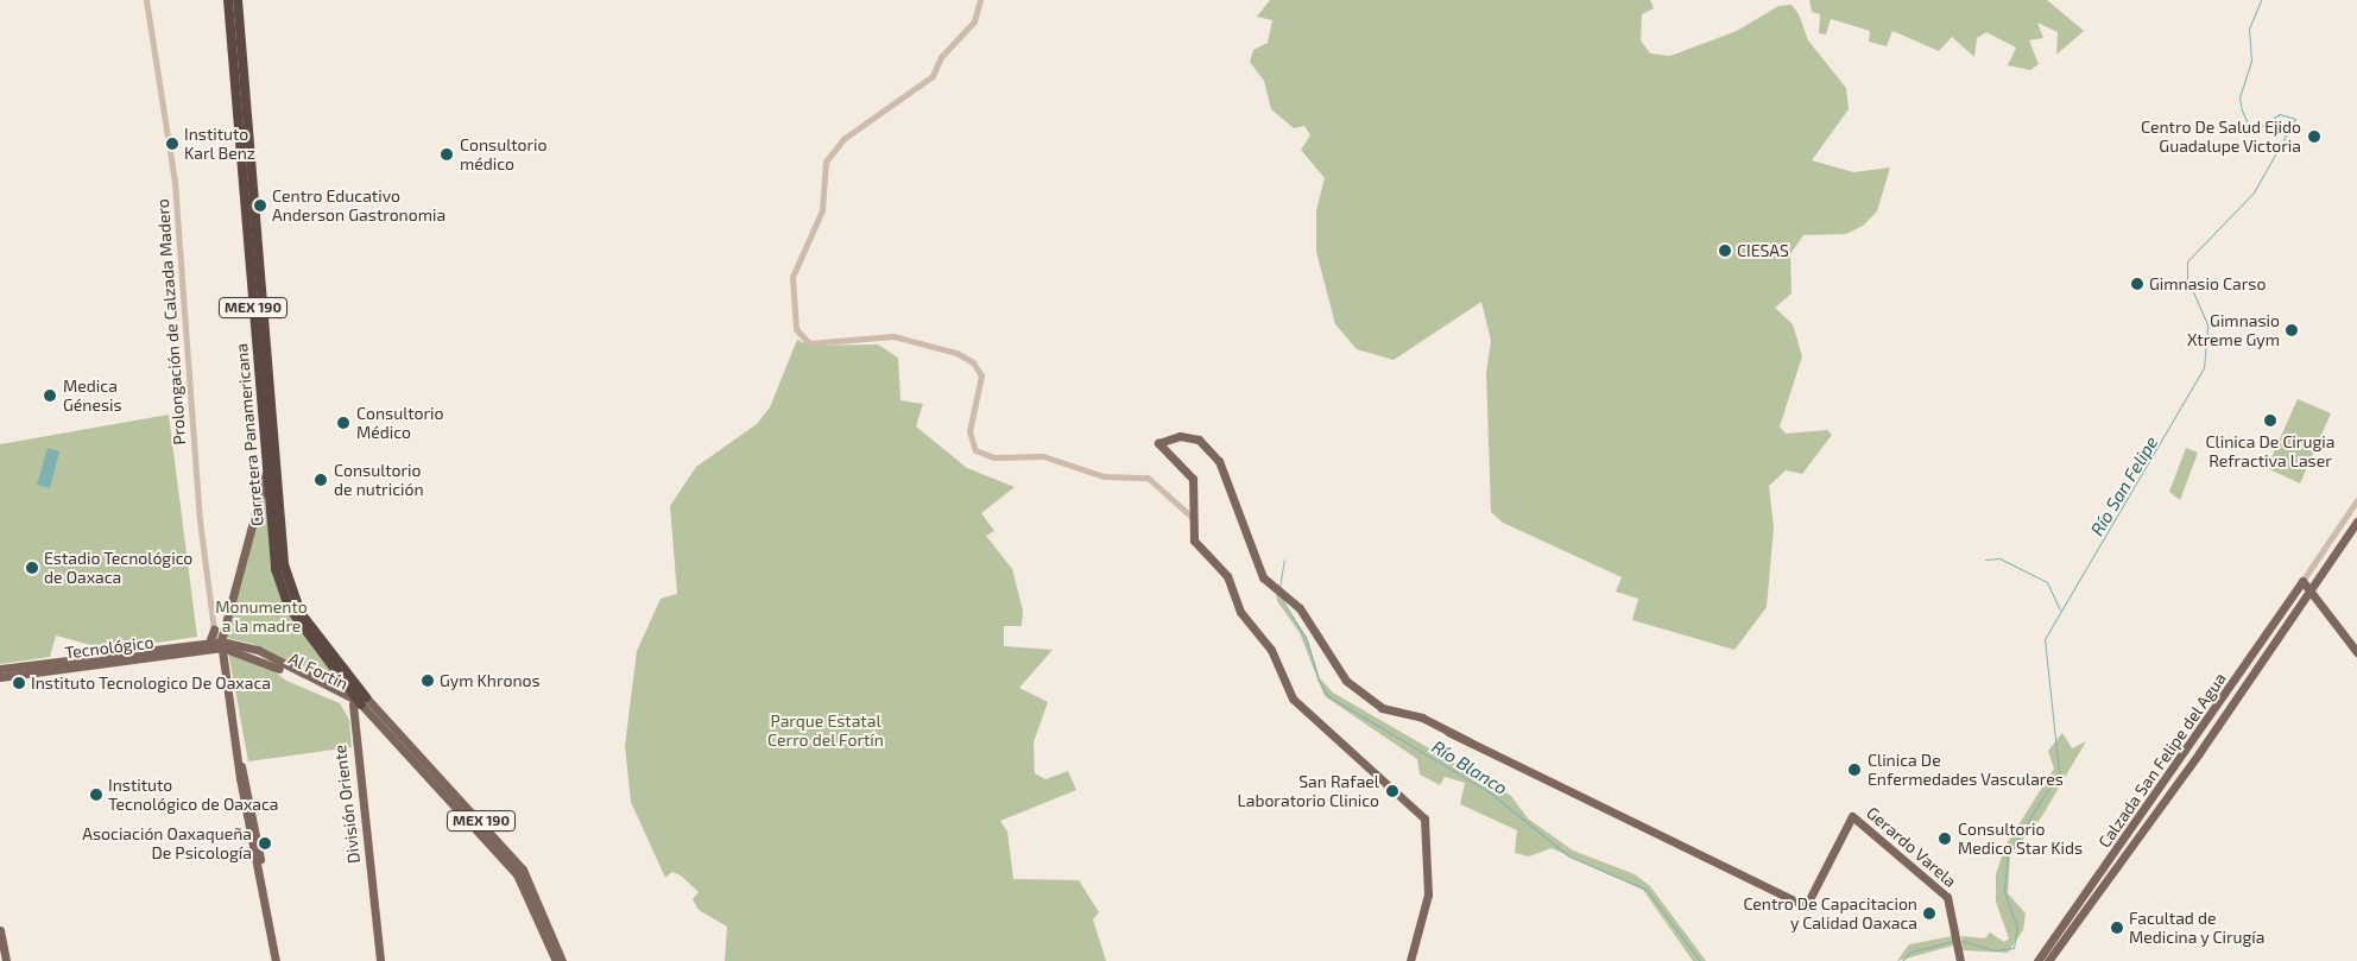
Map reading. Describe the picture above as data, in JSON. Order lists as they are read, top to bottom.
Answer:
{
  "streets": {
    "highway": ["MEX 190", "Carretera Panamericana"],
    "main road": [
      "Tecnológico",
      "Al Fortín",
      "Calzada San Felipe del Agua",
      "División Oriente",
      "Gerardo Varela"
    ],
    "street": ["Prolongación de Calzada Madero"]
  },
  "crossings": [
    ["MEX 190", "Prolongación de Calzada Madero"],
    ["MEX 190", "Carretera Panamericana"],
    ["MEX 190", "Tecnológico"],
    ["MEX 190", "Al Fortín"],
    ["MEX 190", "División Oriente"],
    ["Prolongación de Calzada Madero", "Tecnológico"],
    ["Prolongación de Calzada Madero", "Al Fortín"],
    ["Carretera Panamericana", "Al Fortín"],
    ["Carretera Panamericana", "División Oriente"],
    ["Tecnológico", "Al Fortín"],
    ["Al Fortín", "División Oriente"]
  ],
  "water": ["Río San Felipe", "Río Blanco"],
  "parks": ["Monumento a la madre", "Parque Estatal Cerro del Fortín"],
  "places": [
    "Centro De Salud Ejido Guadalupe Victoria",
    "Instituto Karl Benz",
    "Consultorio médico",
    "Centro Educativo Anderson Gastronomia",
    "CIESAS",
    "Gimnasio Carso",
    "Gimnasio Xtreme Gym",
    "Medica Génesis",
    "Clinica De Cirugia Refractiva Laser",
    "Consultorio Médico",
    "Consultorio de nutrición",
    "Estadio Tecnológico de Oaxaca",
    "Gym Khronos",
    "Instituto Tecnologico De Oaxaca",
    "Clinica De Enfermedades Vasculares",
    "San Rafael Laboratorio Clinico",
    "Instituto Tecnológico de Oaxaca",
    "Consultorio Medico Star Kids",
    "Asociación Oaxaqueña De Psicología",
    "Centro De Capacitacion y Calidad Oaxaca",
    "Facultad de Medicina y Cirugía"
  ]
}
